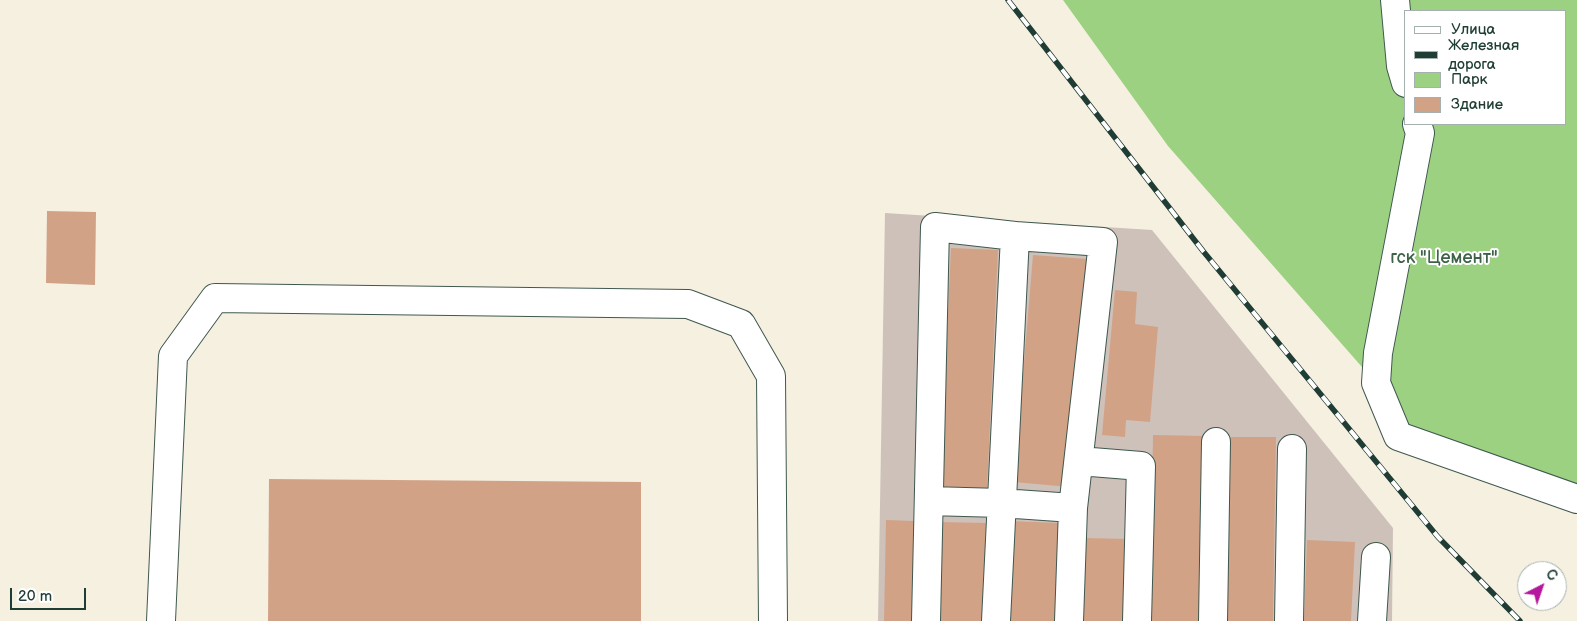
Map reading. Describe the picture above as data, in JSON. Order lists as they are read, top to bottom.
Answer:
{
  "parks": ["гск \"Цемент\""],
  "legend": [
    "Улица",
    "Железная дорога",
    "Парк",
    "Здание"
  ],
  "scale_bar": "20 m",
  "north": "top right"
}
